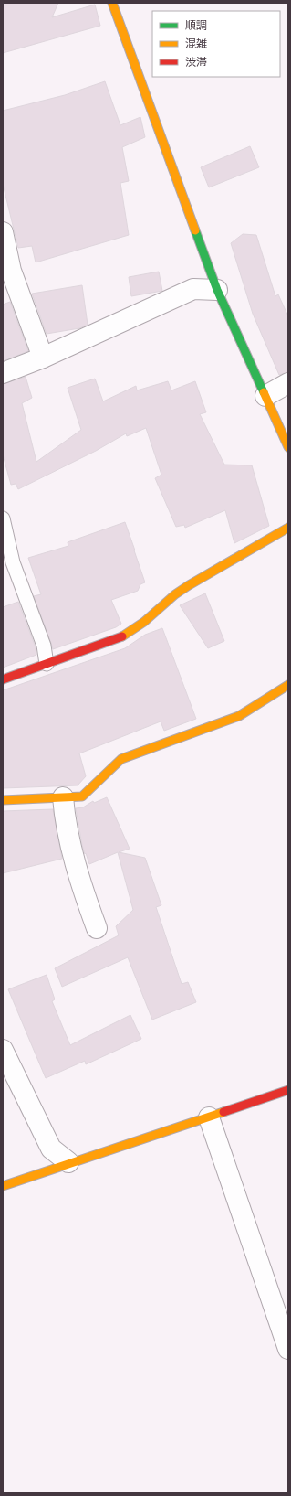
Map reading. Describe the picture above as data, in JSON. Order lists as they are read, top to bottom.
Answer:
{
  "legend": ["順調", "混雑", "渋滞"]
}
